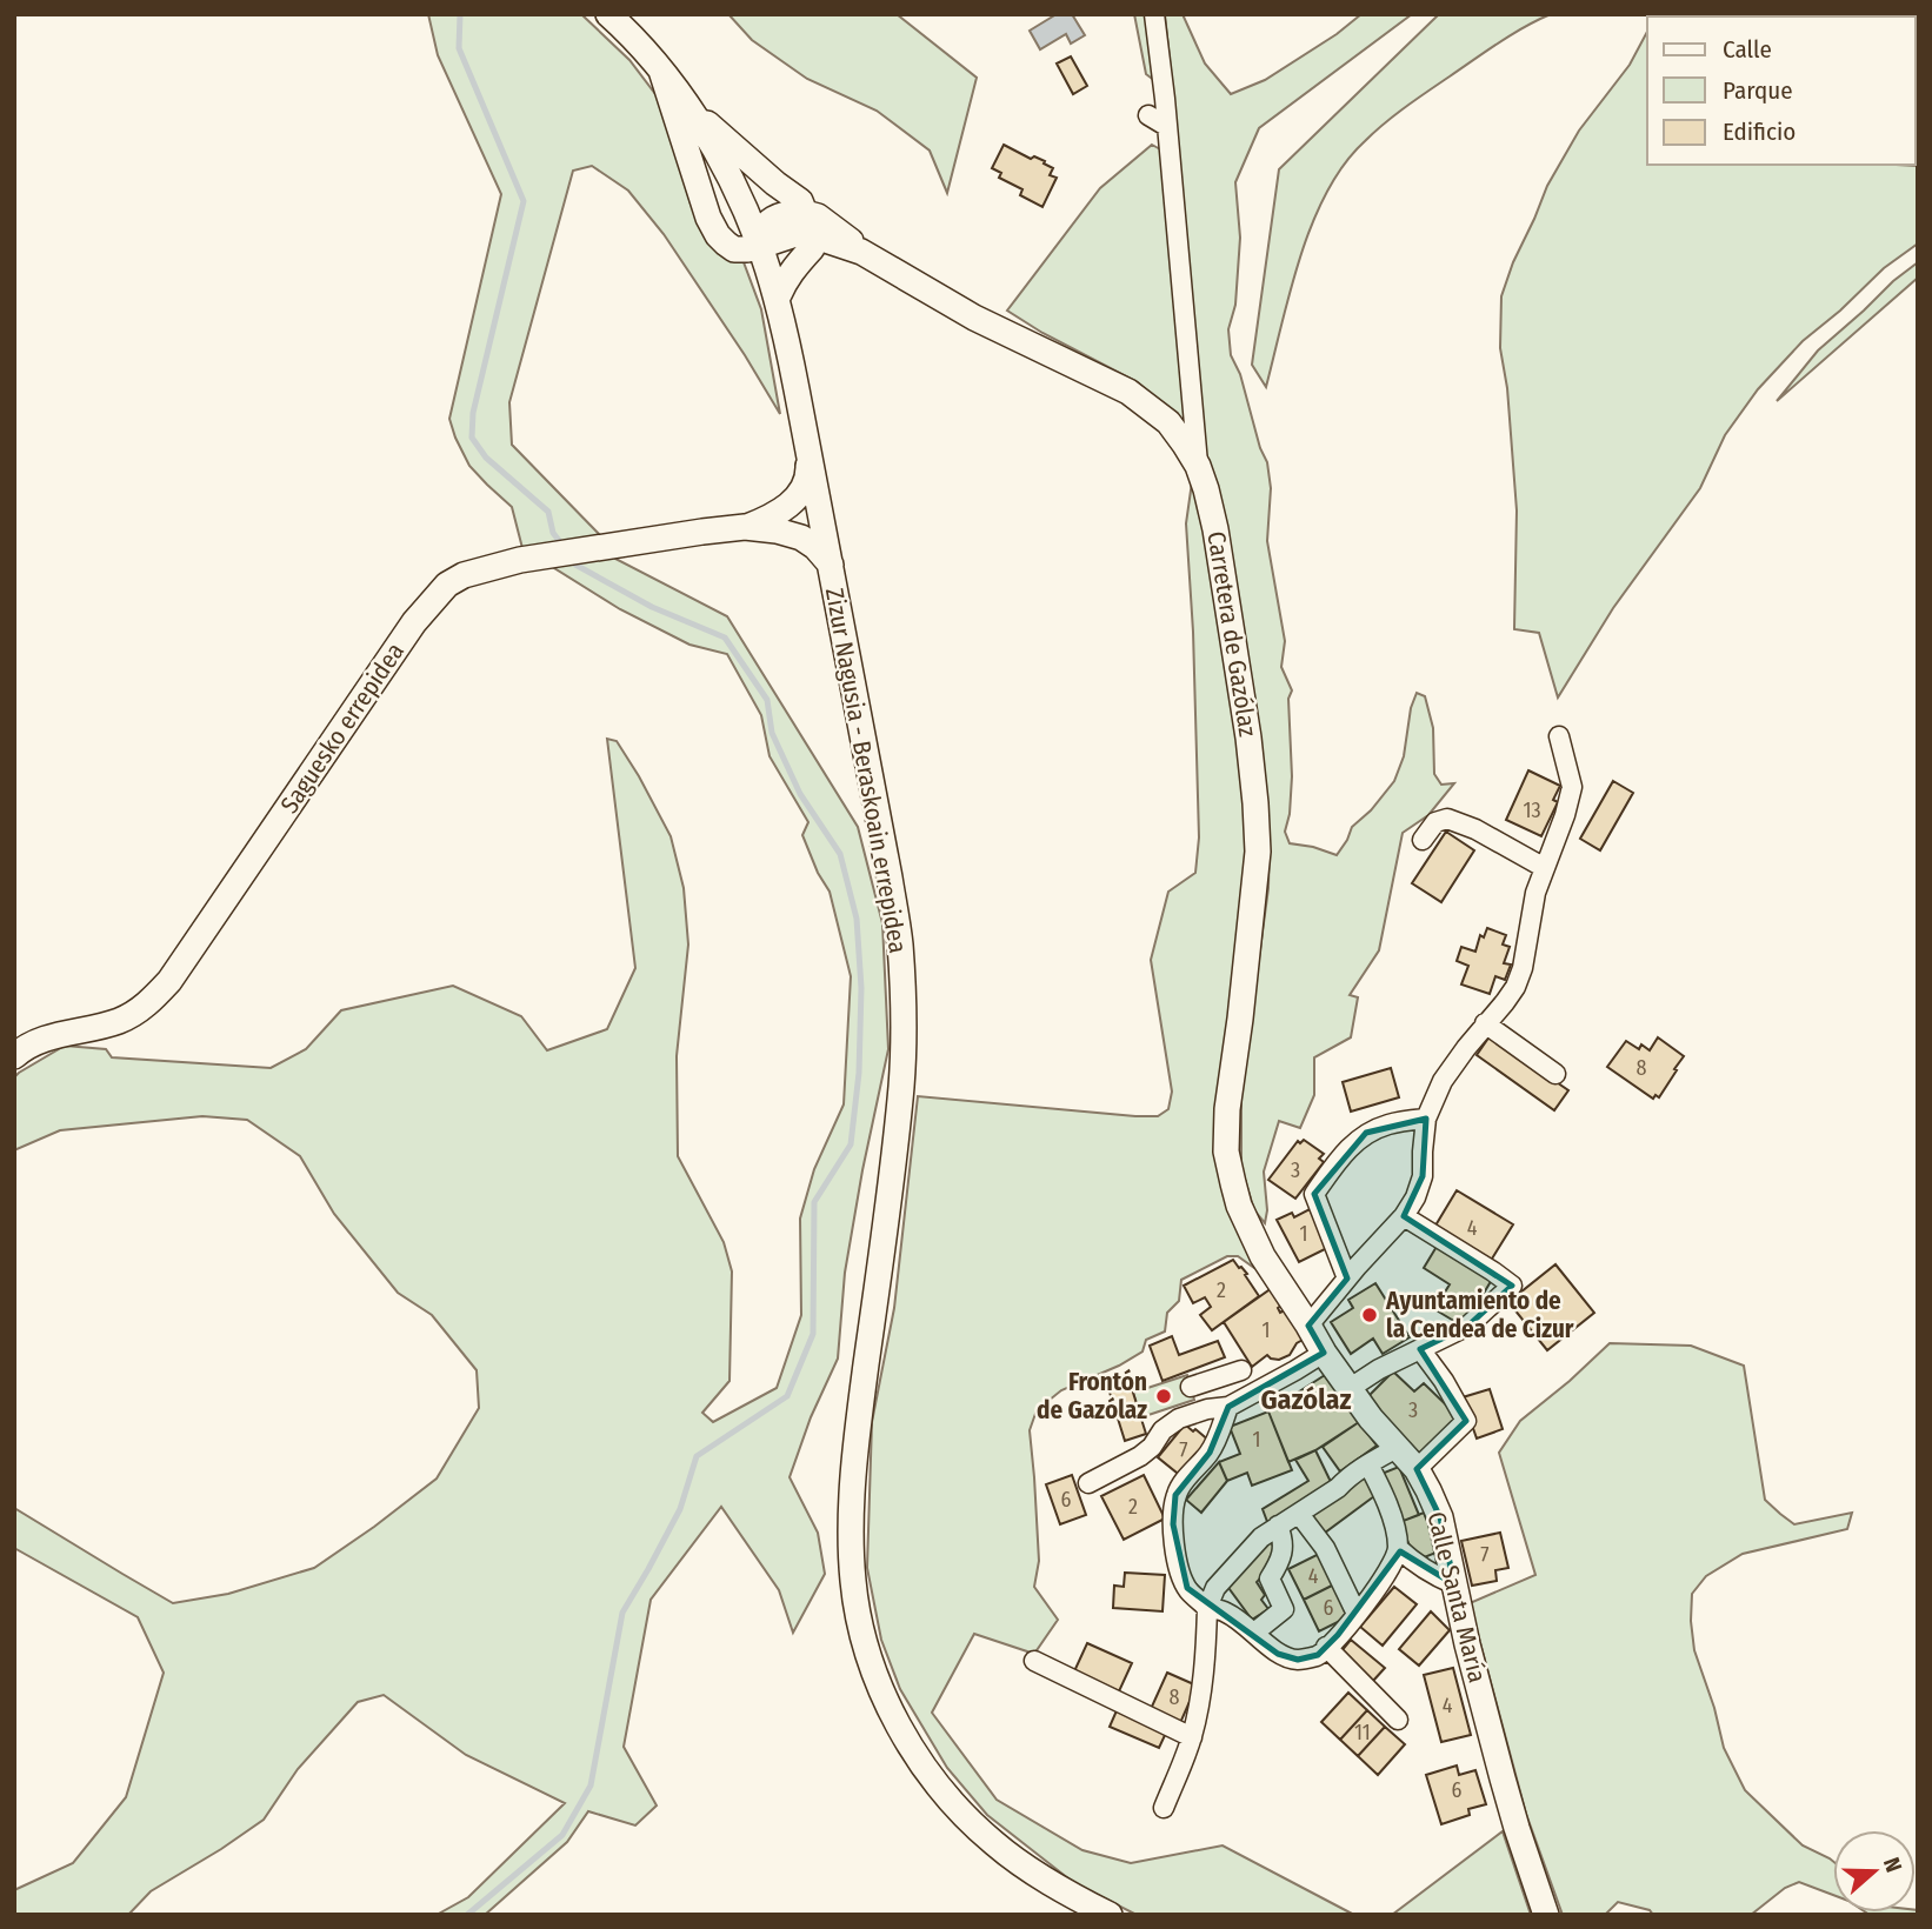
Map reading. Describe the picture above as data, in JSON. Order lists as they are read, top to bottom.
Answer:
{
  "streets": {
    "street": [
      "Carretera de Gazólaz",
      "Saguesko errepidea",
      "Zizur Nagusia - Beraskoain errepidea",
      "Calle Santa María"
    ]
  },
  "crossings": [
    ["Carretera de Gazólaz", "Calle Santa María"]
  ],
  "districts": ["Gazólaz"],
  "places": ["Ayuntamiento de la Cendea de Cizur", "Frontón de Gazólaz"],
  "house_numbers": [
    "13",
    "8",
    "3",
    "4",
    "1",
    "2",
    "1",
    "3",
    "1",
    "7",
    "6",
    "2",
    "7",
    "4",
    "6",
    "8",
    "4",
    "11",
    "6"
  ],
  "legend": ["Calle", "Parque", "Edificio"],
  "north": "right"
}
